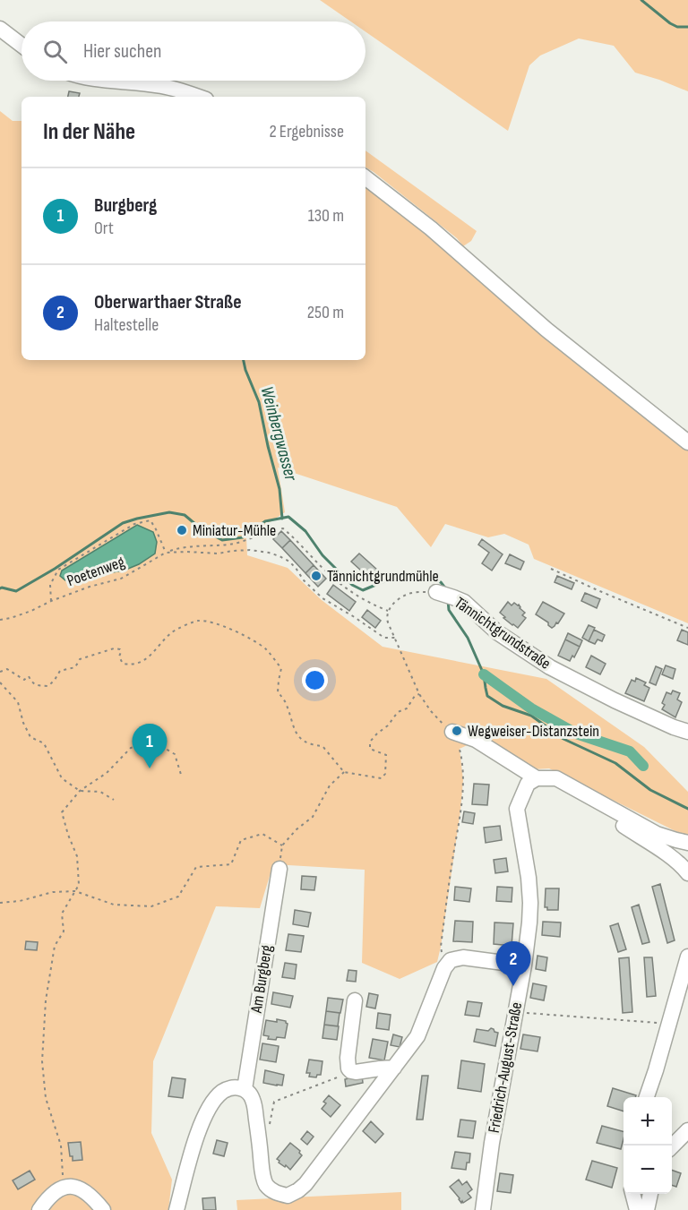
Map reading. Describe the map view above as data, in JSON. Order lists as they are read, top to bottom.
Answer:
{
  "streets": {
    "street": ["Tännichtgrundstraße", "Am Burgberg", "Friedrich-August-Straße"],
    "path": ["Poetenweg"]
  },
  "water": ["Weinbergwasser"],
  "places": ["Miniatur-Mühle", "Tännichtgrundmühle", "Wegweiser-Distanzstein"],
  "page": {
    "search": "Hier suchen",
    "heading": ["In der Nähe", "2 Ergebnisse"],
    "list": [
      {
        "mark": "1",
        "name": "Burgberg",
        "note": "Ort",
        "value": "130 m"
      },
      {
        "mark": "2",
        "name": "Oberwarthaer Straße",
        "note": "Haltestelle",
        "value": "250 m"
      }
    ],
    "pins": ["1", "2"],
    "map_buttons": ["+", "−"]
  }
}
